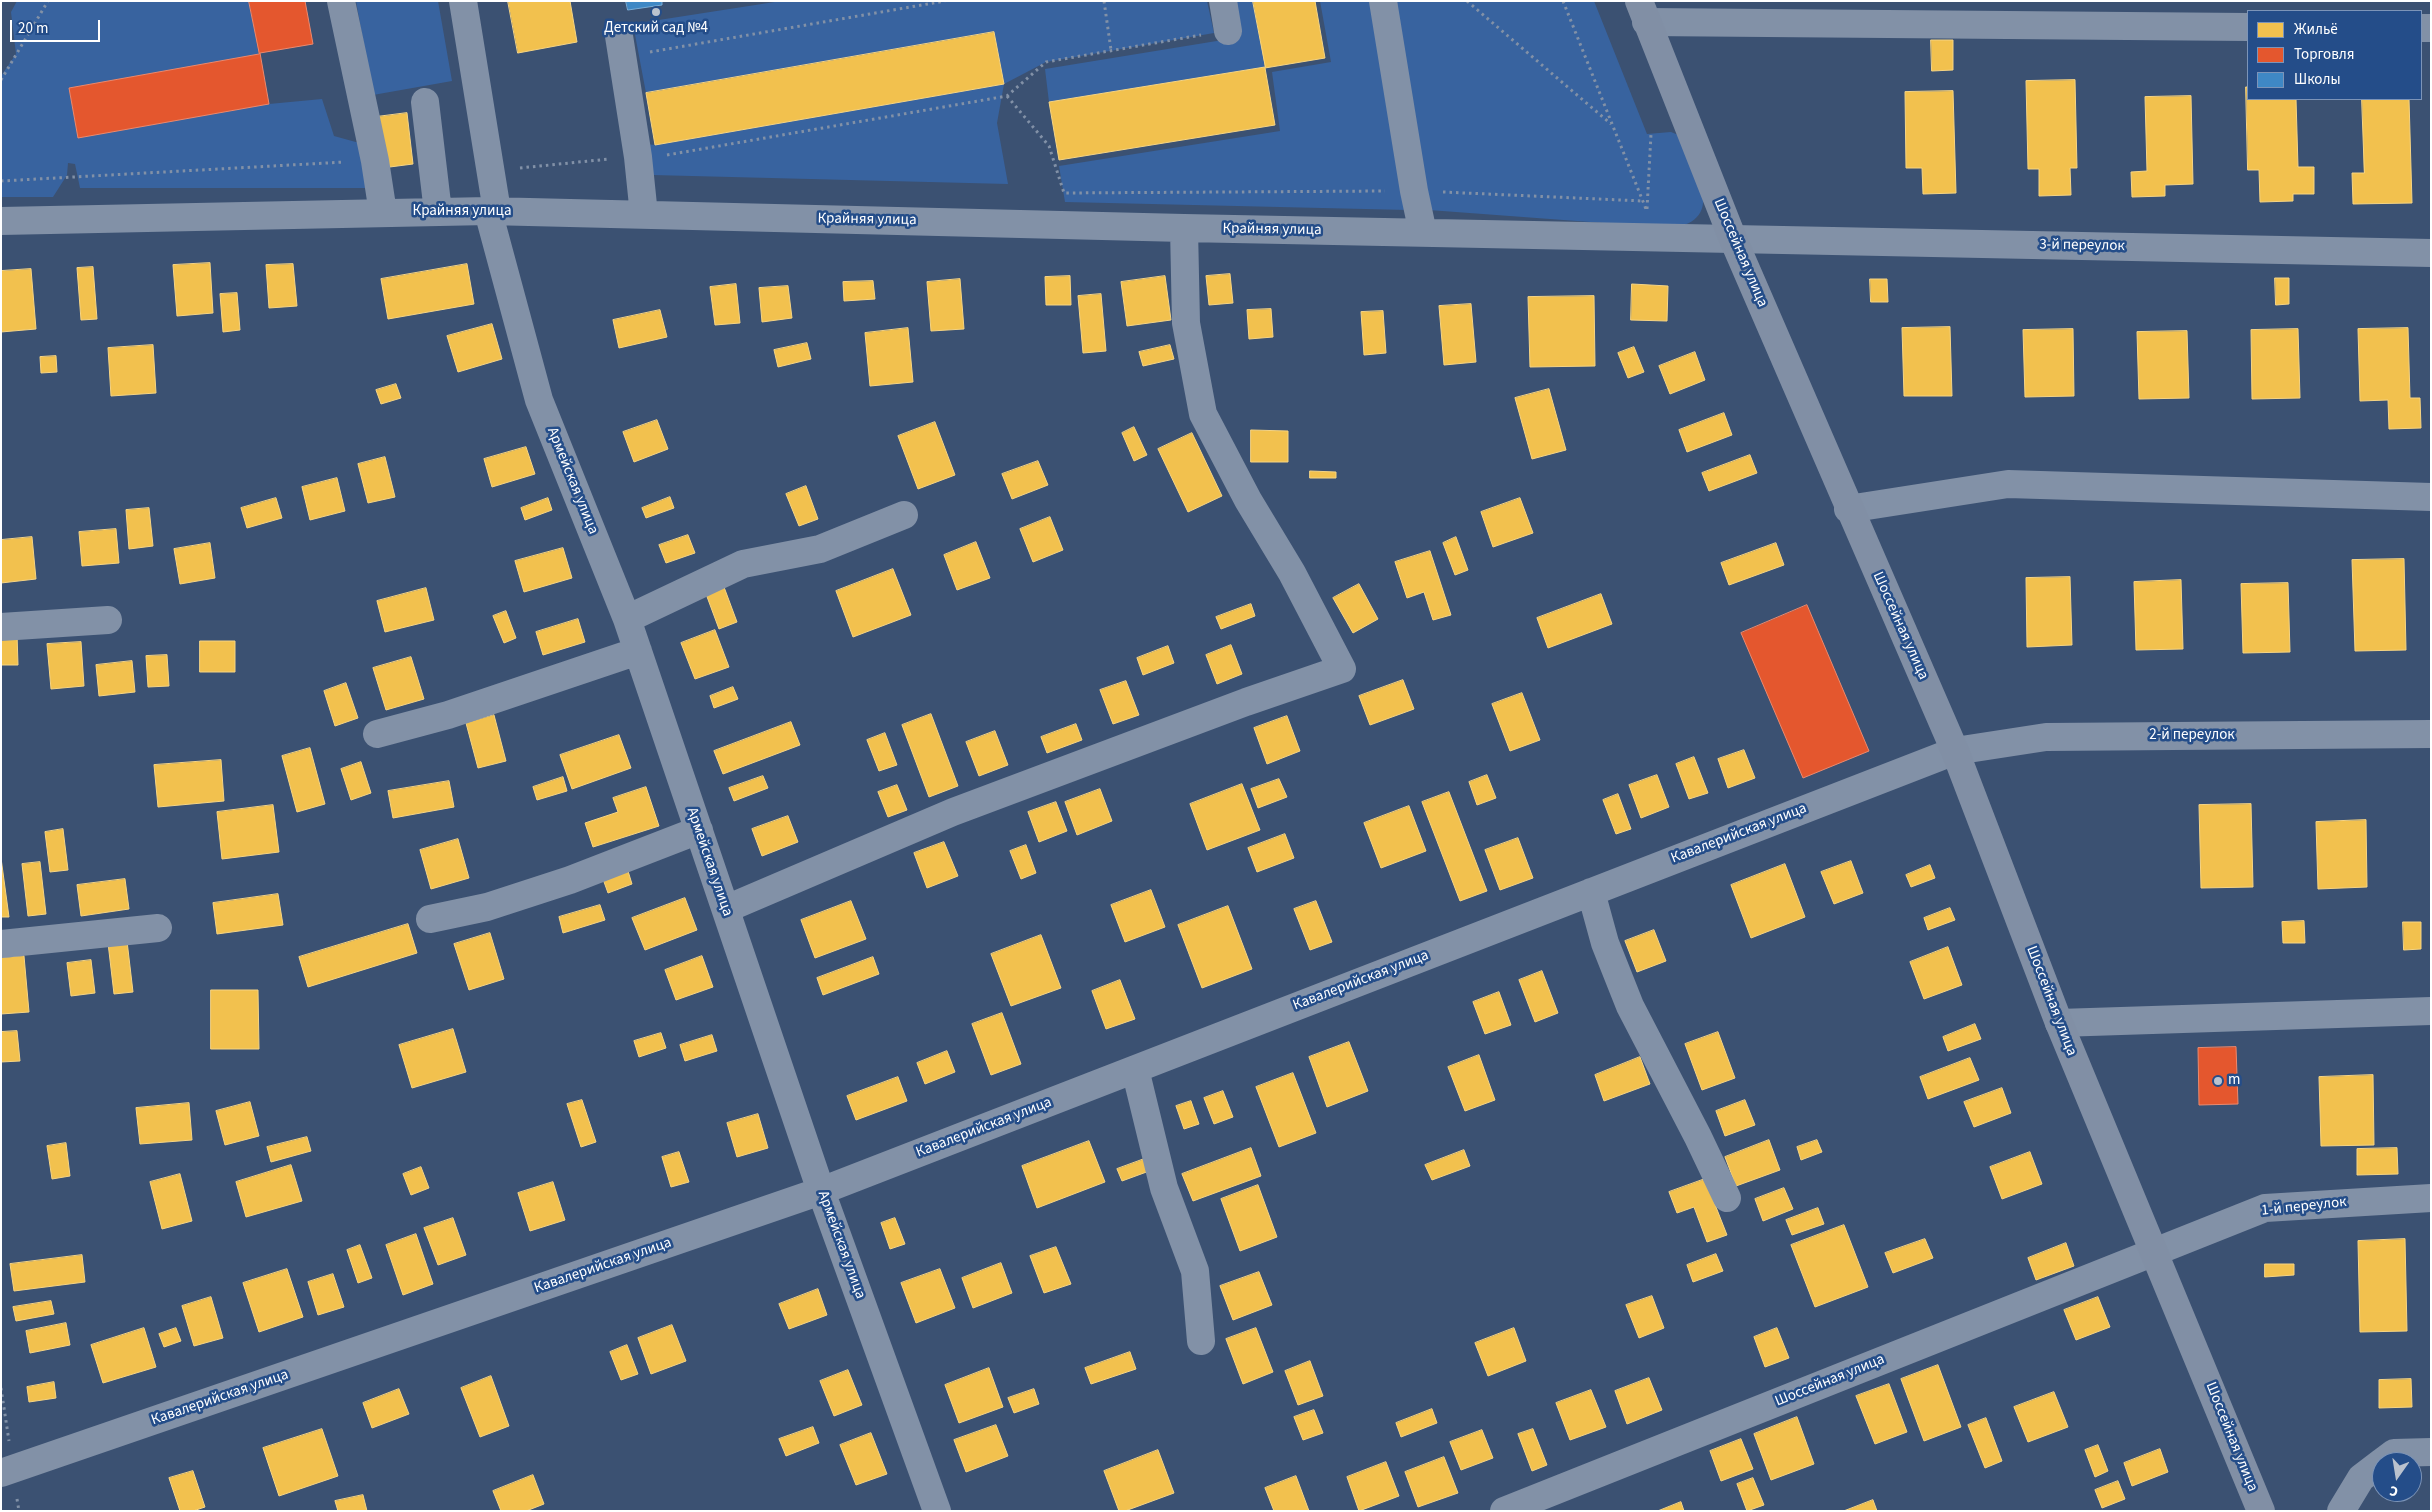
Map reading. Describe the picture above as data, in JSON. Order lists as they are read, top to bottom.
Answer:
{
  "streets": {
    "main road": ["Шоссейная улица"],
    "street": [
      "Крайняя улица",
      "3-й переулок",
      "Армейская улица",
      "2-й переулок",
      "Кавалерийская улица",
      "1-й переулок"
    ]
  },
  "crossings": [
    ["Крайняя улица", "3-й переулок"],
    ["Крайняя улица", "Шоссейная улица"],
    ["Крайняя улица", "Армейская улица"],
    ["3-й переулок", "Шоссейная улица"],
    ["Шоссейная улица", "2-й переулок"],
    ["Шоссейная улица", "Кавалерийская улица"],
    ["Шоссейная улица", "1-й переулок"],
    ["Армейская улица", "Кавалерийская улица"],
    ["2-й переулок", "Кавалерийская улица"]
  ],
  "places": ["Детский сад №4", "m"],
  "legend": ["Жильё", "Торговля", "Школы"],
  "scale_bar": "20 m",
  "north": "bottom"
}
